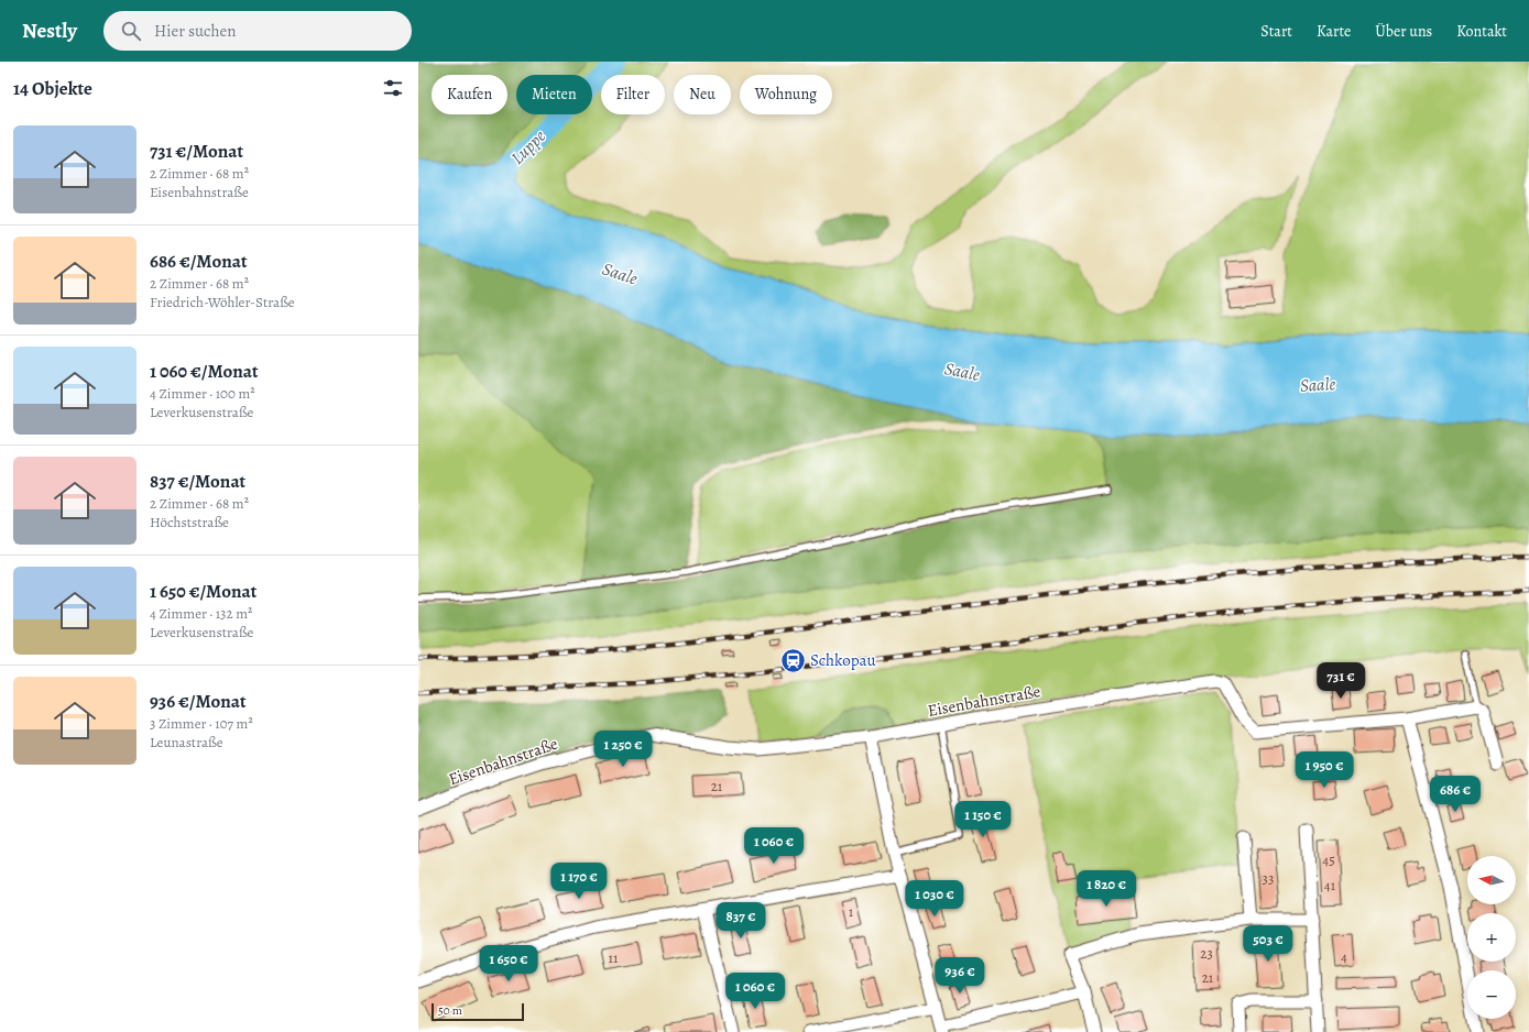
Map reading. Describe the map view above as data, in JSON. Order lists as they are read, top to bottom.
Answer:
{
  "streets": {
    "street": ["Eisenbahnstraße"]
  },
  "water": ["Luppe", "Saale"],
  "places": {
    "station": ["Schkopau"]
  },
  "house_numbers": [
    "21",
    "45",
    "33",
    "41",
    "1",
    "23",
    "4",
    "11",
    "21"
  ],
  "scale_bar": "50 m",
  "north": "left",
  "page": {
    "header": "Nestly",
    "search": "Hier suchen",
    "nav": [
      "Start",
      "Karte",
      "Über uns",
      "Kontakt"
    ],
    "heading": "14 Objekte",
    "chip": [
      "Kaufen",
      "Mieten",
      "Filter",
      "Neu",
      "Wohnung"
    ],
    "list": [
      {
        "name": "731 €/Monat",
        "note": "2 Zimmer · 68 m² · Eisenbahnstraße"
      },
      {
        "name": "686 €/Monat",
        "note": "2 Zimmer · 68 m² · Friedrich-Wöhler-Straße"
      },
      {
        "name": "1 060 €/Monat",
        "note": "4 Zimmer · 100 m² · Leverkusenstraße"
      },
      {
        "name": "837 €/Monat",
        "note": "2 Zimmer · 68 m² · Höchststraße"
      },
      {
        "name": "1 650 €/Monat",
        "note": "4 Zimmer · 132 m² · Leverkusenstraße"
      },
      {
        "name": "936 €/Monat",
        "note": "3 Zimmer · 107 m² · Leunastraße"
      }
    ],
    "price": [
      "731 €",
      "1 250 €",
      "1 950 €",
      "686 €",
      "1 150 €",
      "1 060 €",
      "1 170 €",
      "1 820 €",
      "1 030 €",
      "837 €",
      "503 €",
      "1 650 €",
      "936 €",
      "1 060 €"
    ],
    "map_buttons": ["+", "−"],
    "scale": "50 m"
  }
}
